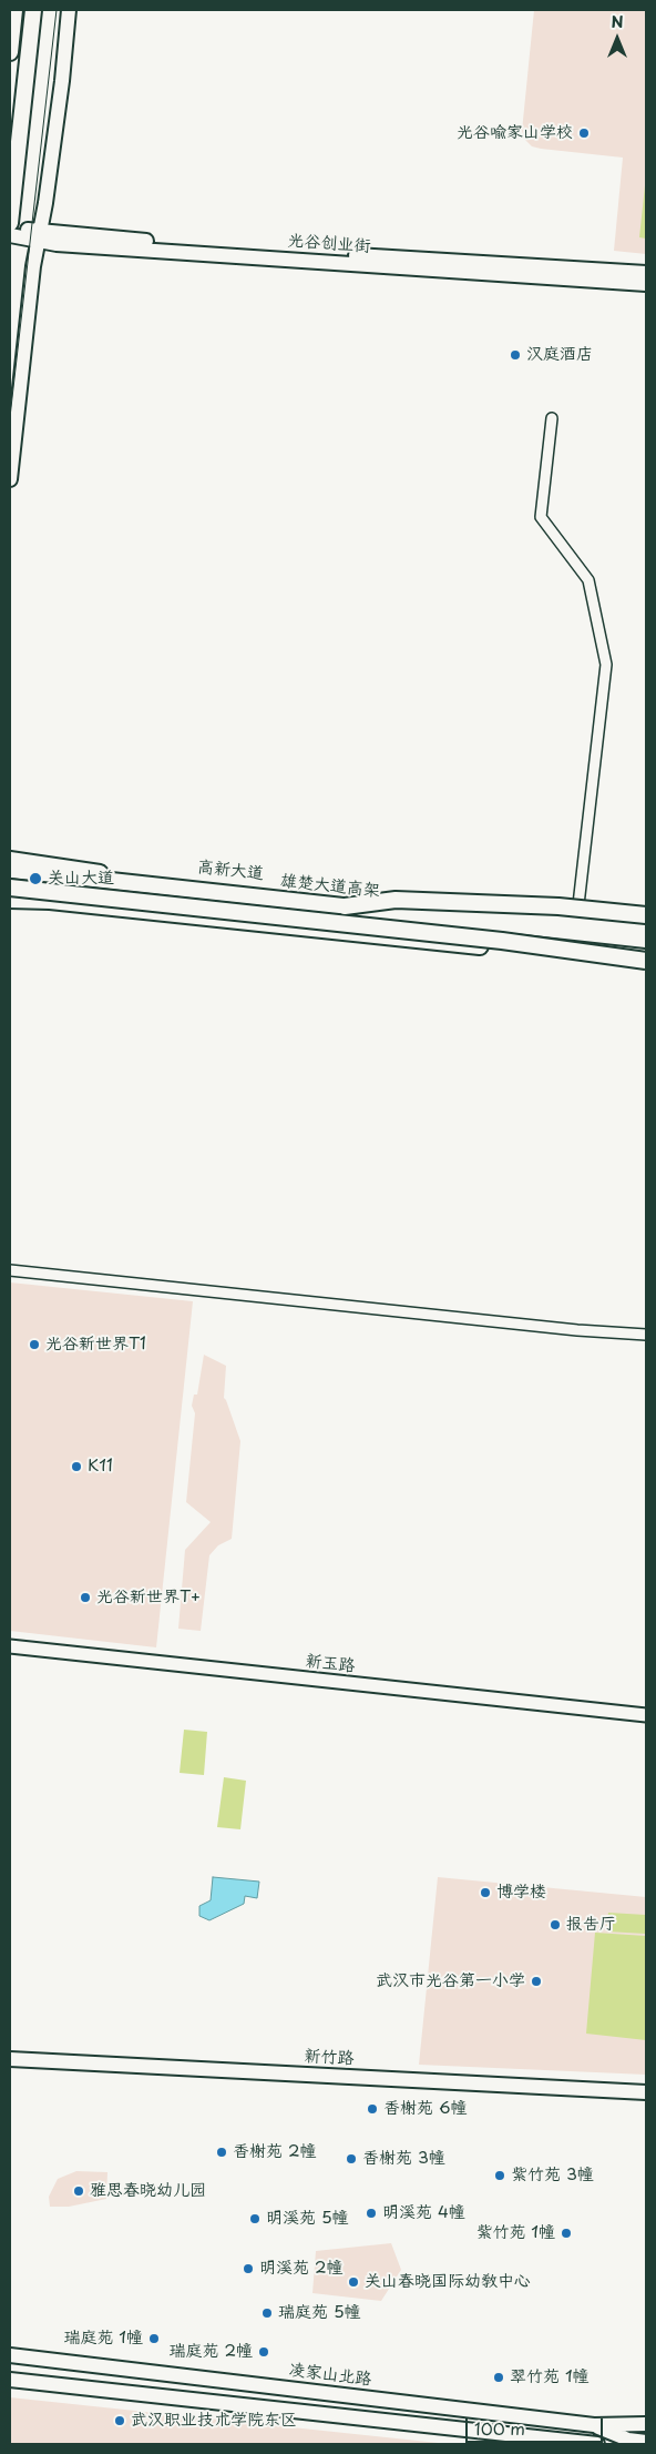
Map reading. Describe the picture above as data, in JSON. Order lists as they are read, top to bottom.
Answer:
{
  "streets": {
    "main road": [
      "光谷创业街",
      "高新大道",
      "雄楚大道高架",
      "新竹路",
      "凌家山北路"
    ],
    "street": ["新玉路"]
  },
  "places": [
    "光谷喻家山学校",
    "汉庭酒店",
    "关山大道",
    "光谷新世界T1",
    "K11",
    "光谷新世界T+",
    "博学楼",
    "报告厅",
    "武汉市光谷第一小学",
    "香榭苑 6幢",
    "香榭苑 2幢",
    "香榭苑 3幢",
    "紫竹苑 3幢",
    "雅思春晓幼儿园",
    "明溪苑 4幢",
    "明溪苑 5幢",
    "紫竹苑 1幢",
    "明溪苑 2幢",
    "关山春晓国际幼教中心",
    "瑞庭苑 5幢",
    "瑞庭苑 1幢",
    "瑞庭苑 2幢",
    "翠竹苑 1幢",
    "武汉职业技术学院东区"
  ],
  "scale_bar": "100 m",
  "north": "top"
}
